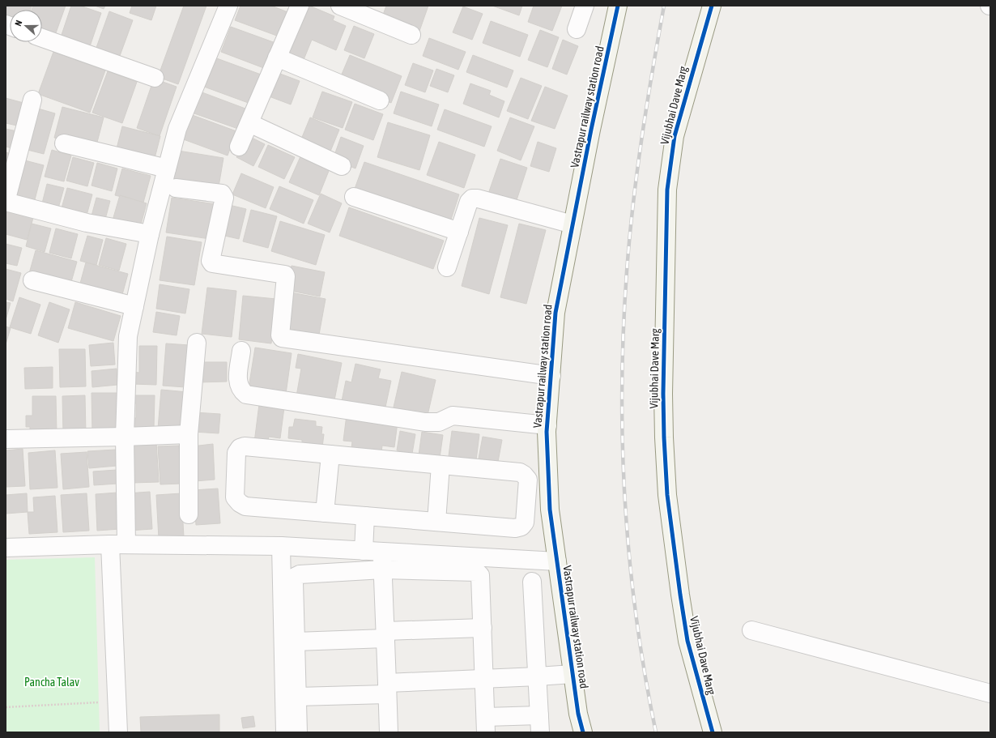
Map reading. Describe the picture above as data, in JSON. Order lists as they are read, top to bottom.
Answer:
{
  "streets": {
    "street": ["Vijubhai Dave Marg", "Vastrapur railway station road"]
  },
  "parks": ["Pancha Talav"],
  "north": "left"
}
